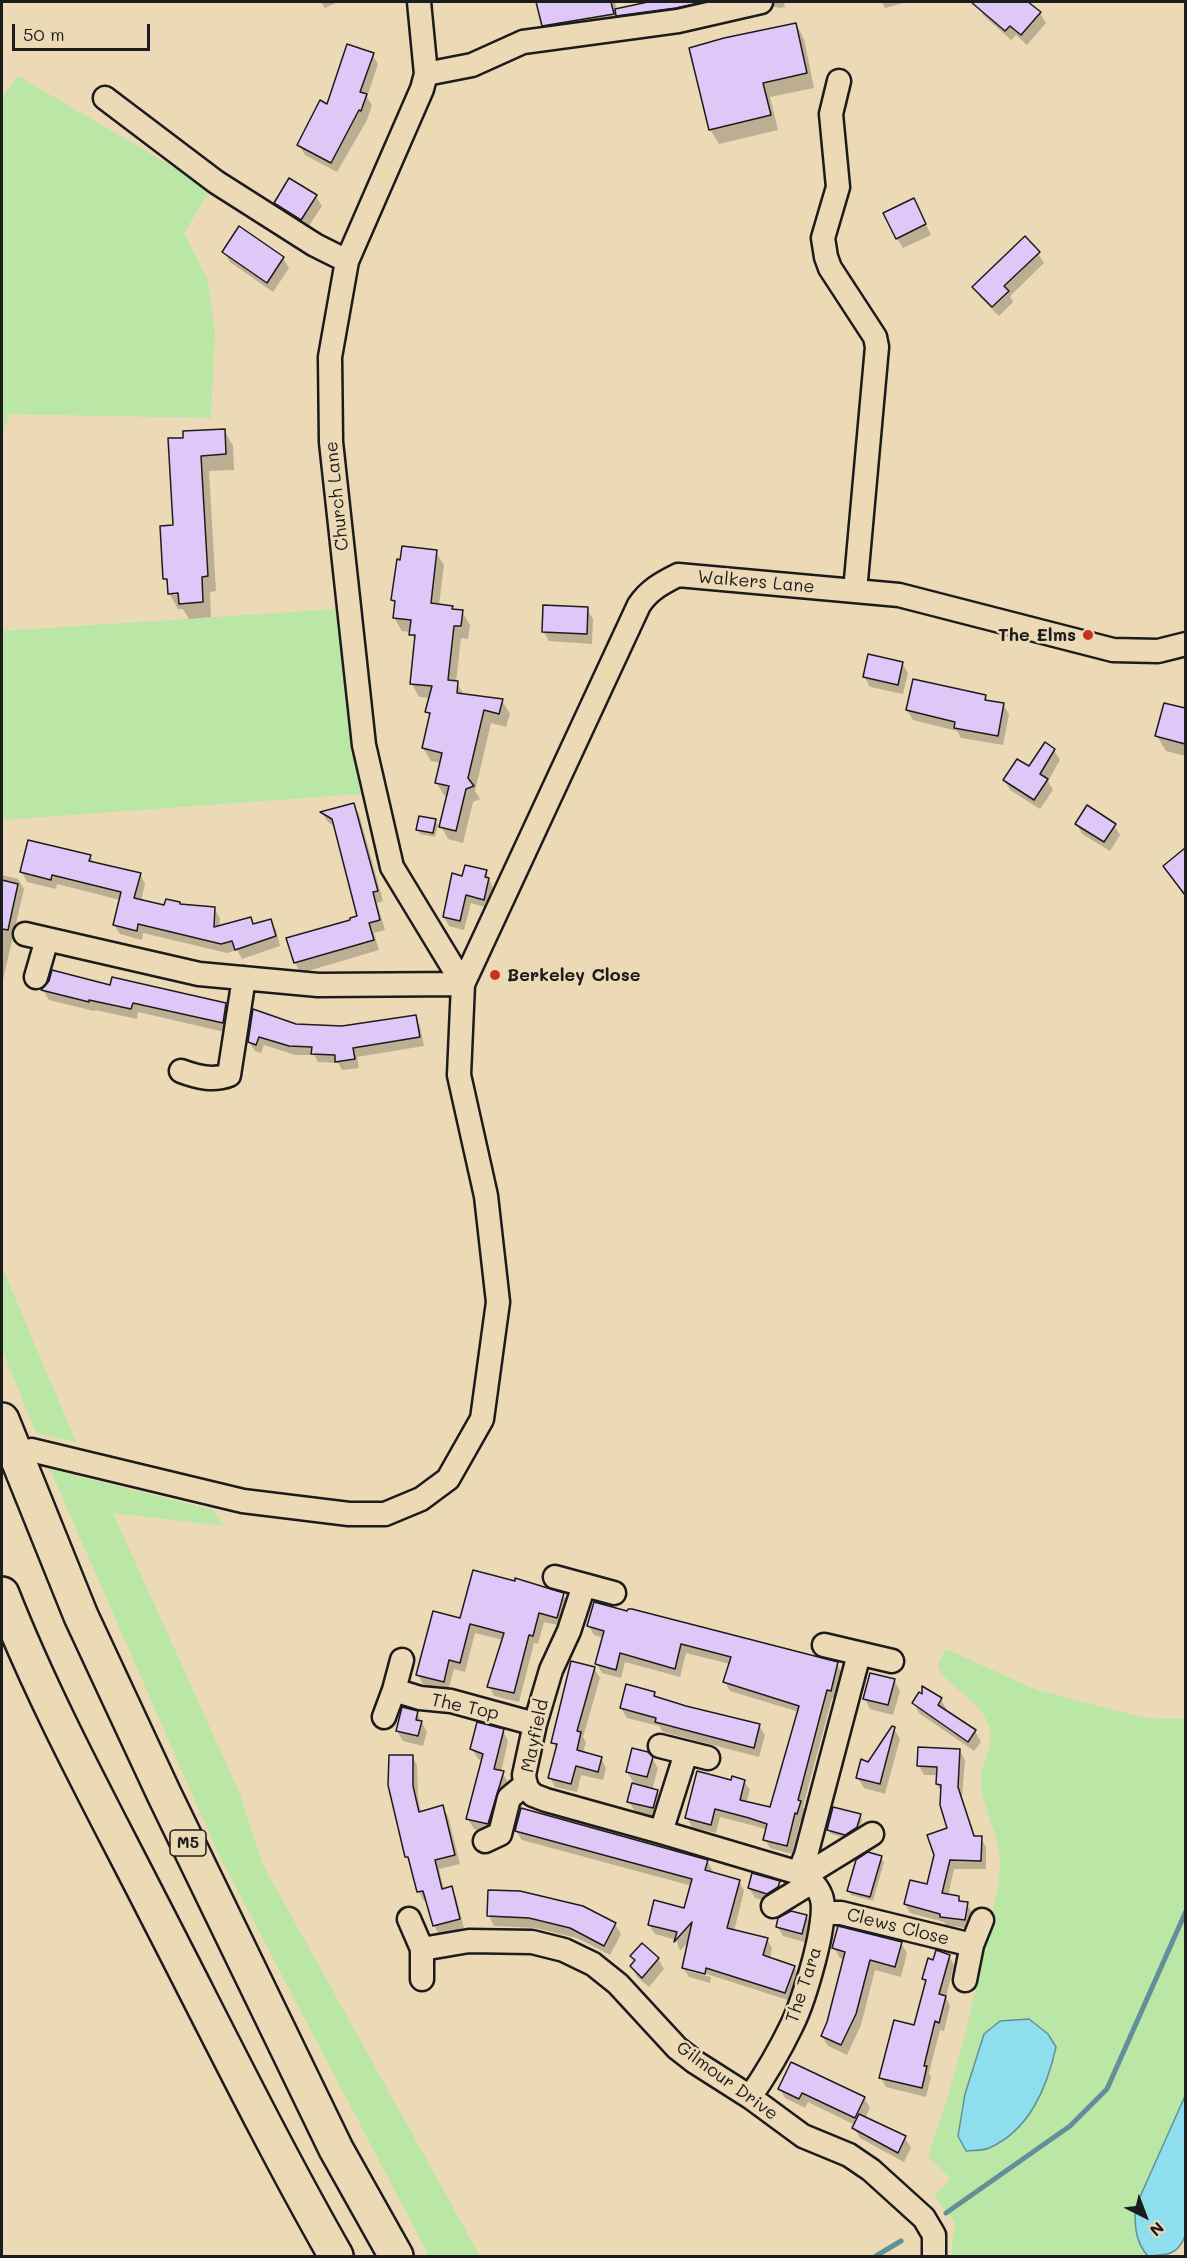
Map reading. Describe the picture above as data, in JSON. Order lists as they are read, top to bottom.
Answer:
{
  "streets": {
    "highway": ["M5"],
    "street": [
      "Church Lane",
      "Walkers Lane",
      "The Top",
      "Mayfield",
      "Clews Close",
      "The Tara",
      "Gilmour Drive"
    ]
  },
  "crossings": [
    ["Church Lane", "Walkers Lane"],
    ["The Top", "Mayfield"],
    ["Clews Close", "The Tara"],
    ["The Tara", "Gilmour Drive"]
  ],
  "places": ["The Elms", "Berkeley Close"],
  "scale_bar": "50 m",
  "north": "bottom right"
}
